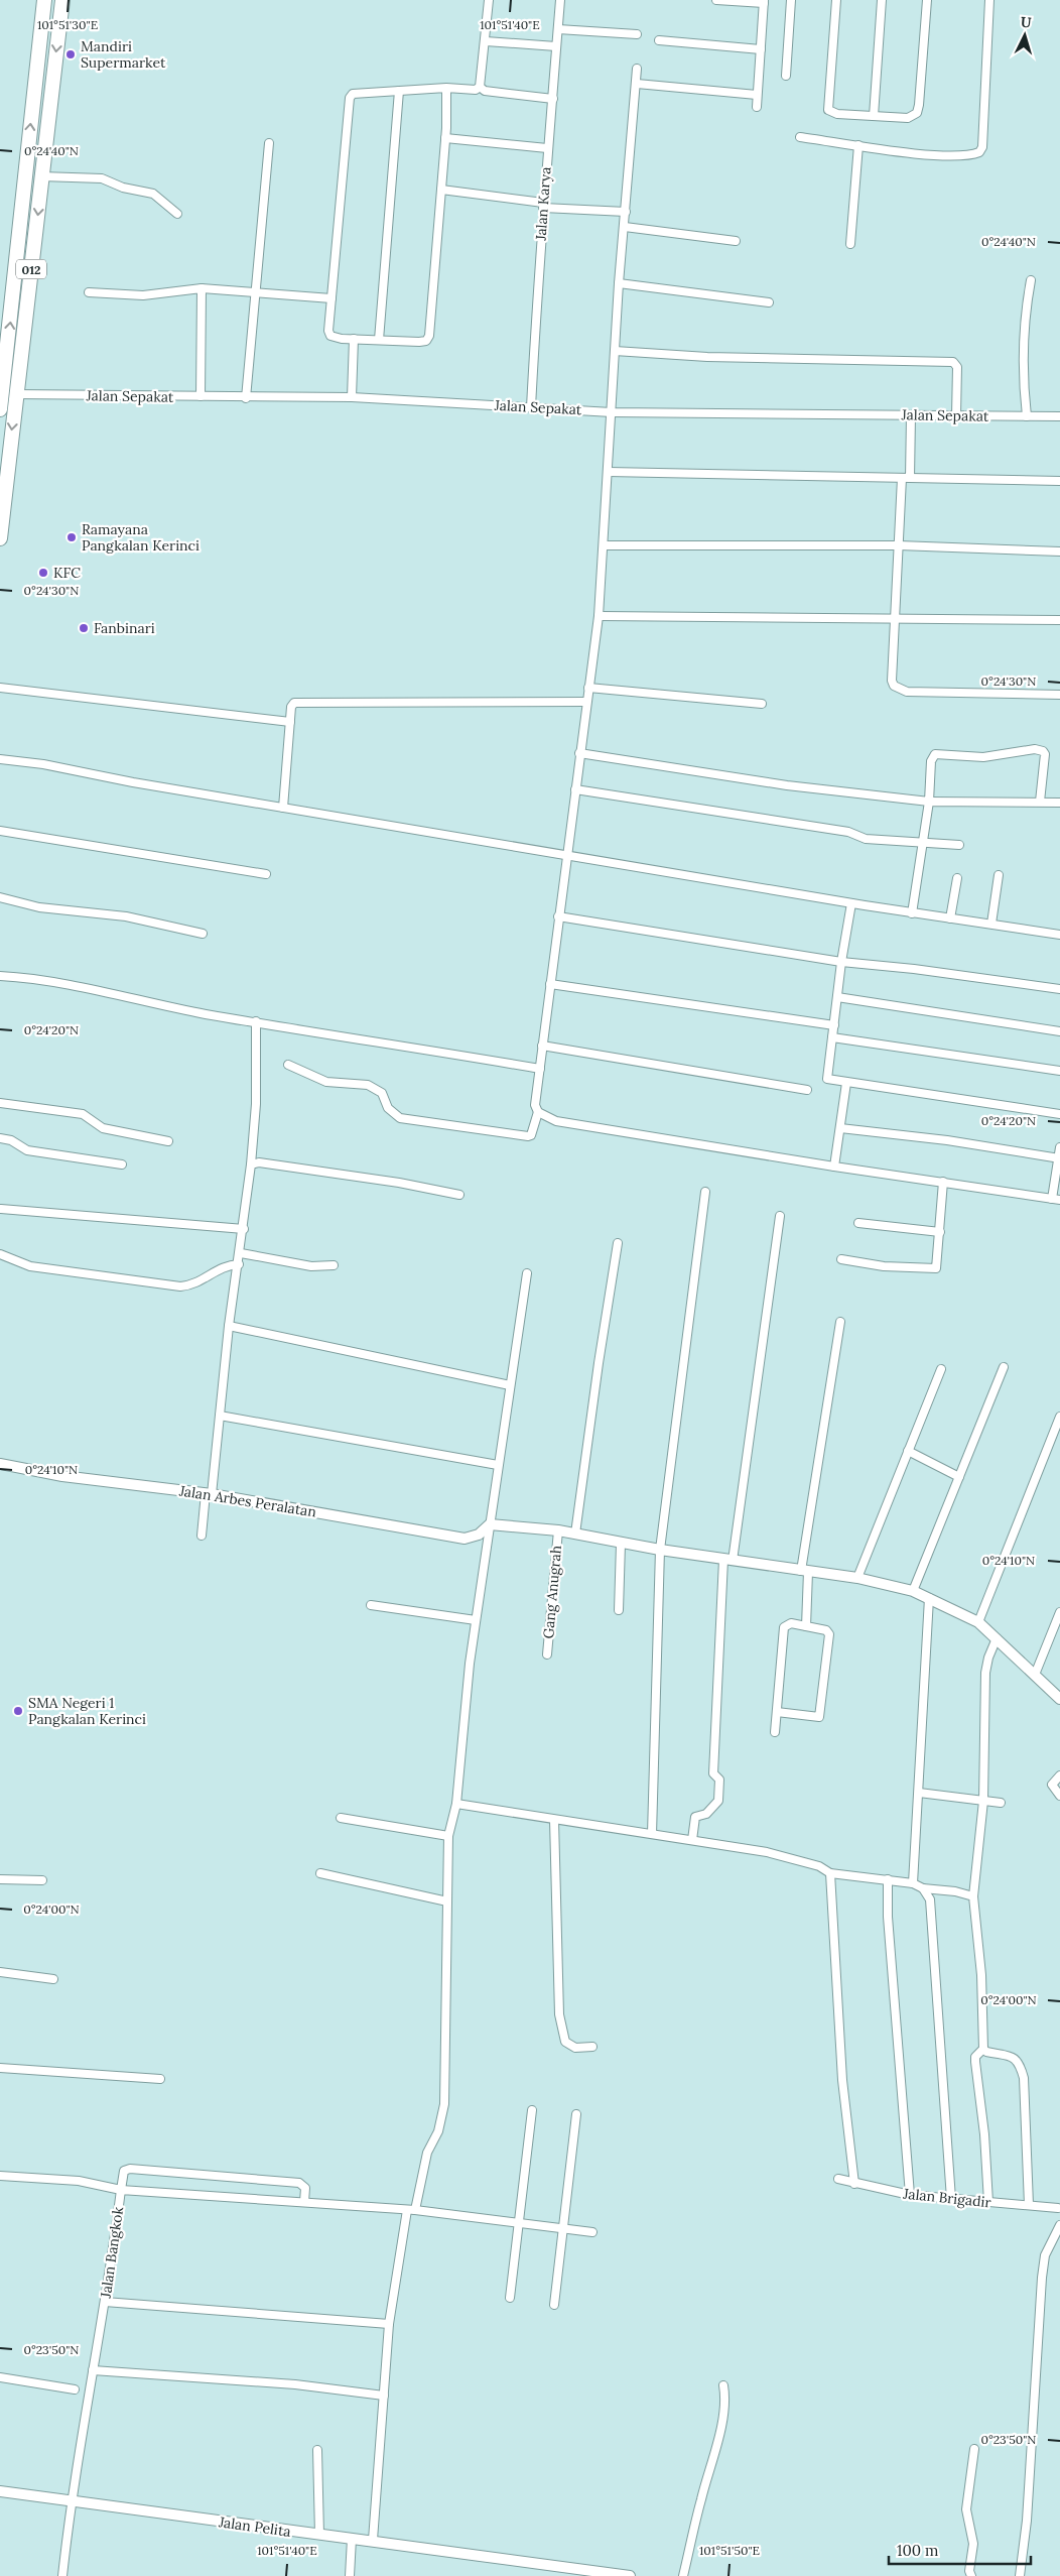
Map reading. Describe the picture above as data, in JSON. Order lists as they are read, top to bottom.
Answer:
{
  "streets": {
    "highway": ["012"],
    "street": [
      "Jalan Karya",
      "Jalan Sepakat",
      "Jalan Arbes Peralatan",
      "Gang Anugrah",
      "Jalan Brigadir",
      "Jalan Bangkok",
      "Jalan Pelita"
    ]
  },
  "crossings": [
    ["Jalan Karya", "Jalan Sepakat"],
    ["012", "Jalan Sepakat"],
    ["Jalan Bangkok", "Jalan Pelita"]
  ],
  "places": [
    "Mandiri Supermarket",
    "Ramayana Pangkalan Kerinci",
    "KFC",
    "Fanbinari",
    "SMA Negeri 1 Pangkalan Kerinci"
  ],
  "scale_bar": "100 m",
  "north": "top",
  "coordinates": [
    "101°51'30\"E",
    "101°51'40\"E",
    "0°24'40\"N",
    "0°24'30\"N",
    "0°24'20\"N",
    "0°24'10\"N",
    "0°24'00\"N",
    "0°23'50\"N",
    "101°51'50\"E"
  ]
}
